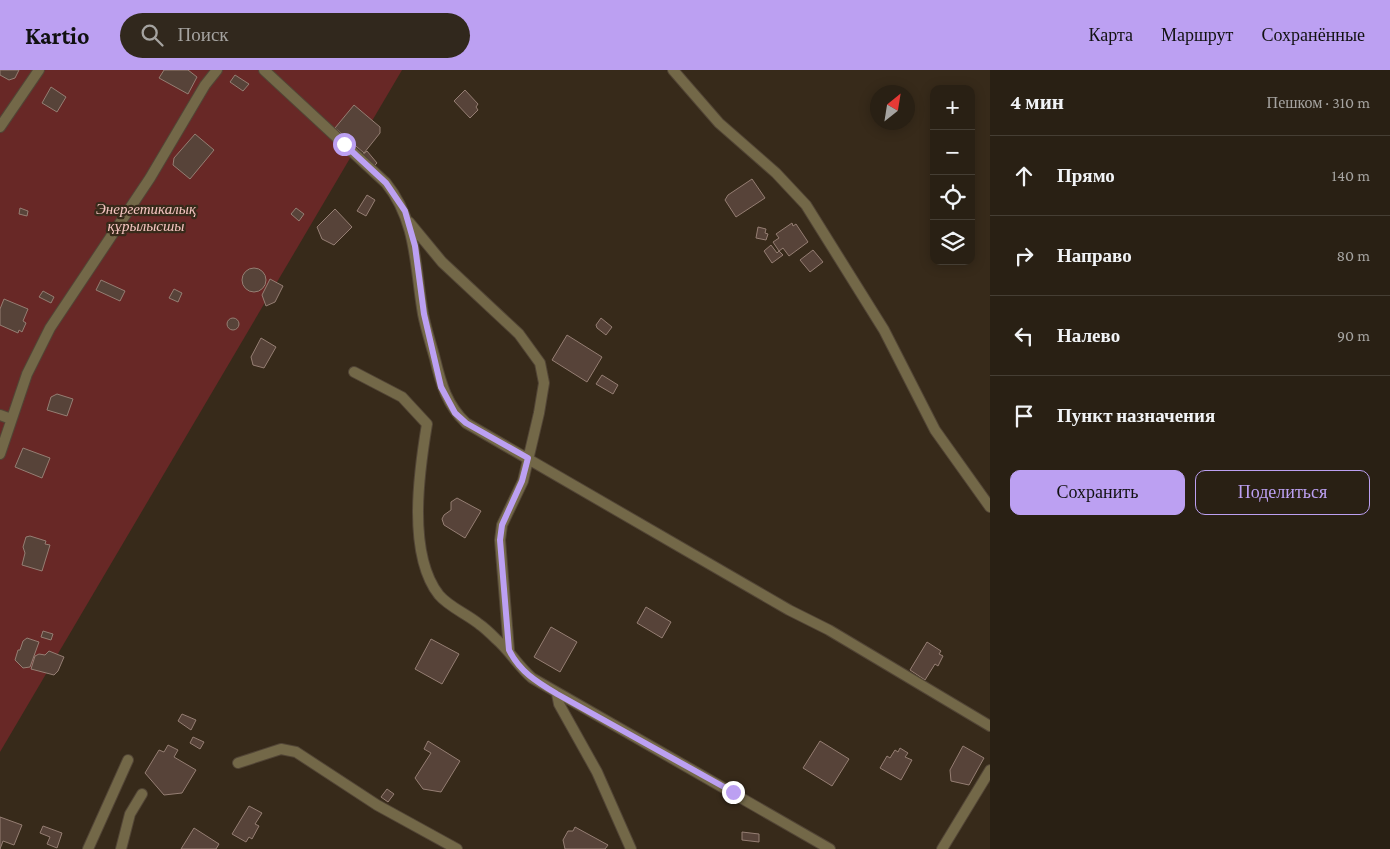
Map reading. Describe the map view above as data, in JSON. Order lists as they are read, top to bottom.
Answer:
{
  "parks": ["Энергетикалық құрылысшы"],
  "north": "top right",
  "page": {
    "header": "Kartio",
    "search": "Поиск",
    "nav": ["Карта", "Маршрут", "Сохранённые"],
    "heading": ["4 мин", "Пешком · 310 m"],
    "map_buttons": ["+", "−"],
    "list": [
      ["Прямо", "140 m"],
      ["Направо", "80 m"],
      ["Налево", "90 m"],
      "Пункт назначения"
    ],
    "buttons": ["Сохранить", "Поделиться"]
  }
}
